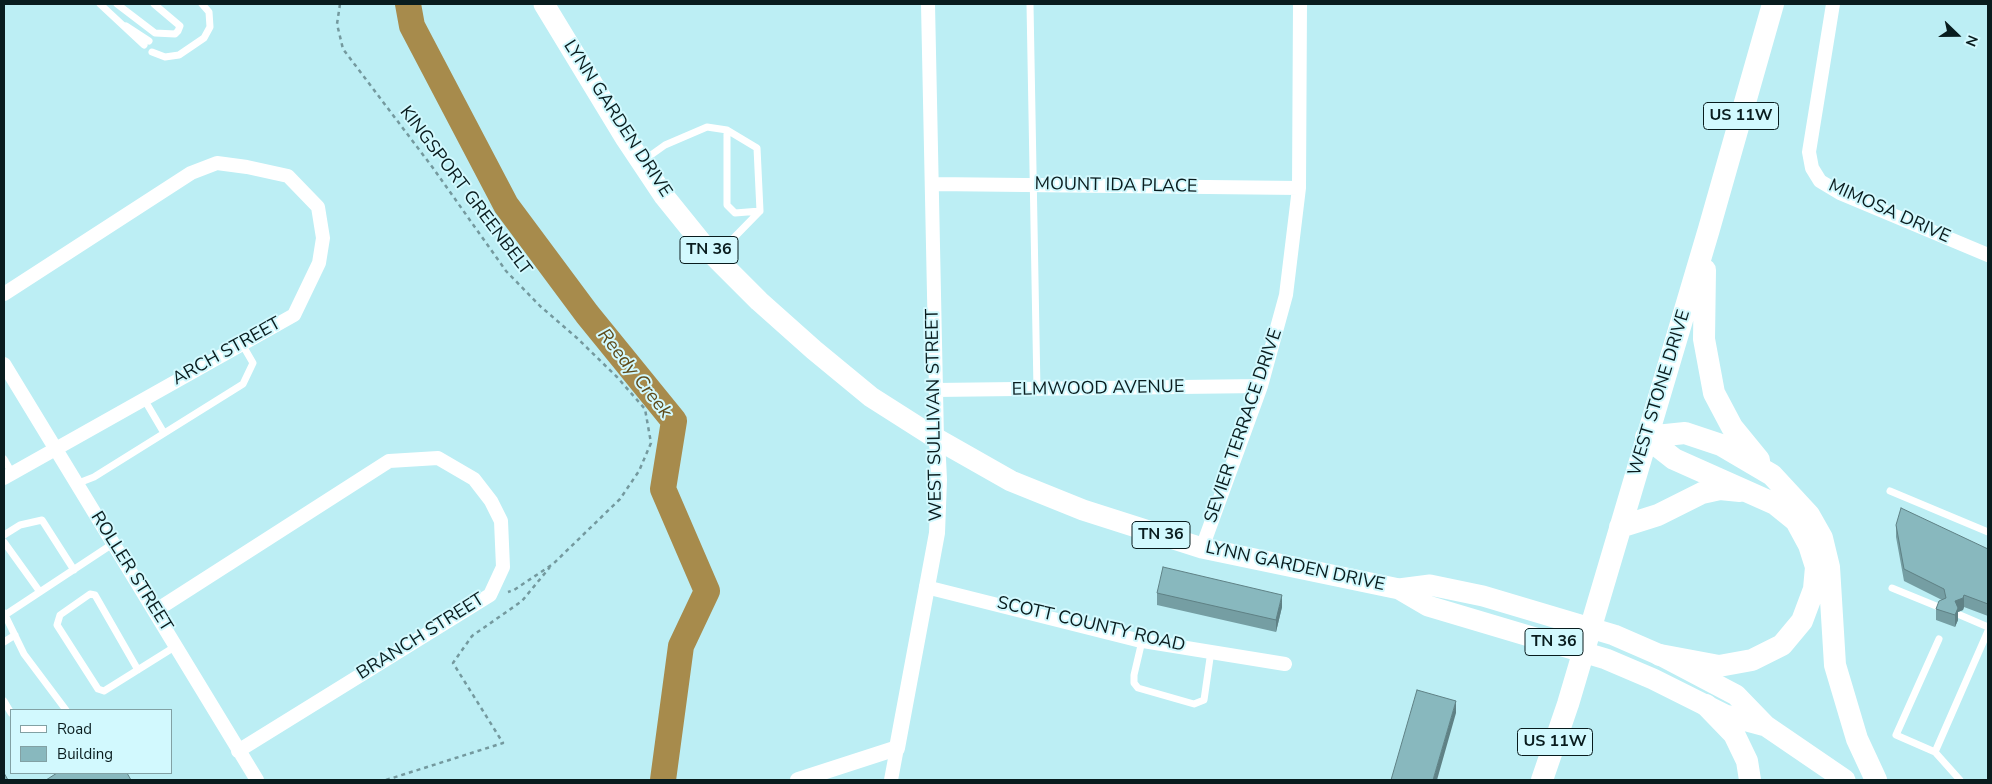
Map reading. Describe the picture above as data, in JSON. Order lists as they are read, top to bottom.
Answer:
{
  "streets": {
    "highway": ["US 11W", "WEST STONE DRIVE"],
    "main road": ["LYNN GARDEN DRIVE", "TN 36"],
    "street": [
      "MOUNT IDA PLACE",
      "MIMOSA DRIVE",
      "ARCH STREET",
      "ELMWOOD AVENUE",
      "WEST SULLIVAN STREET",
      "SEVIER TERRACE DRIVE",
      "ROLLER STREET",
      "SCOTT COUNTY ROAD",
      "BRANCH STREET"
    ],
    "path": ["KINGSPORT GREENBELT"]
  },
  "crossings": [
    ["LYNN GARDEN DRIVE", "WEST SULLIVAN STREET"],
    ["LYNN GARDEN DRIVE", "SEVIER TERRACE DRIVE"],
    ["MOUNT IDA PLACE", "WEST SULLIVAN STREET"],
    ["MOUNT IDA PLACE", "SEVIER TERRACE DRIVE"],
    ["ARCH STREET", "ROLLER STREET"],
    ["ELMWOOD AVENUE", "WEST SULLIVAN STREET"],
    ["ELMWOOD AVENUE", "SEVIER TERRACE DRIVE"],
    ["WEST SULLIVAN STREET", "SCOTT COUNTY ROAD"],
    ["ROLLER STREET", "BRANCH STREET"]
  ],
  "water": ["Reedy Creek"],
  "legend": ["Road", "Building"],
  "north": "right"
}
